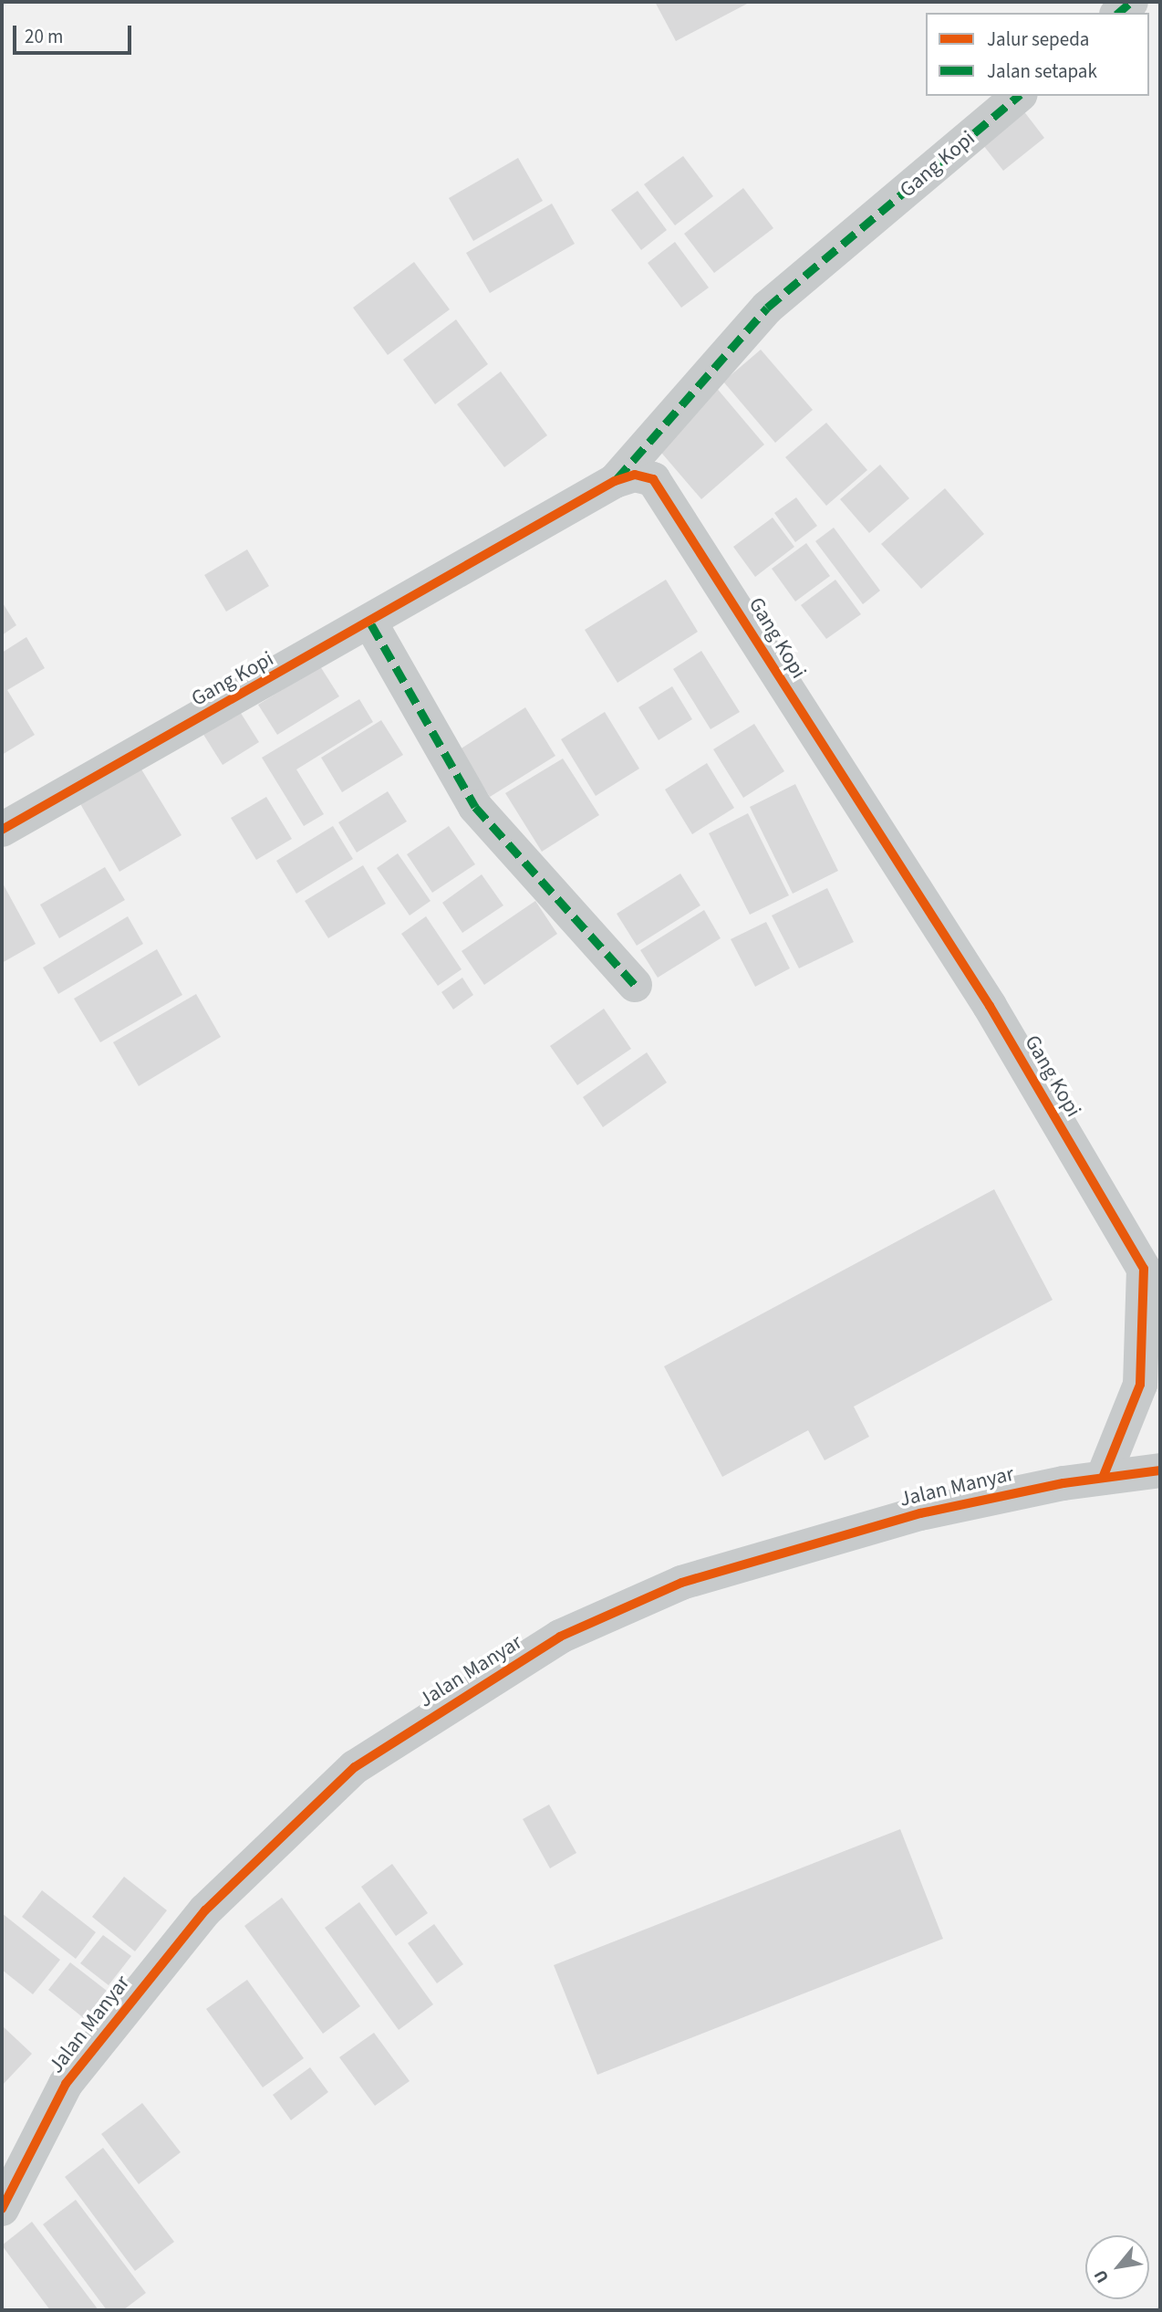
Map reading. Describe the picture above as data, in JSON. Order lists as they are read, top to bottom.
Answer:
{
  "streets": {
    "street": ["Gang Kopi", "Jalan Manyar"]
  },
  "crossings": [
    ["Gang Kopi", "Jalan Manyar"]
  ],
  "legend": ["Jalur sepeda", "Jalan setapak"],
  "scale_bar": "20 m",
  "north": "bottom left"
}
